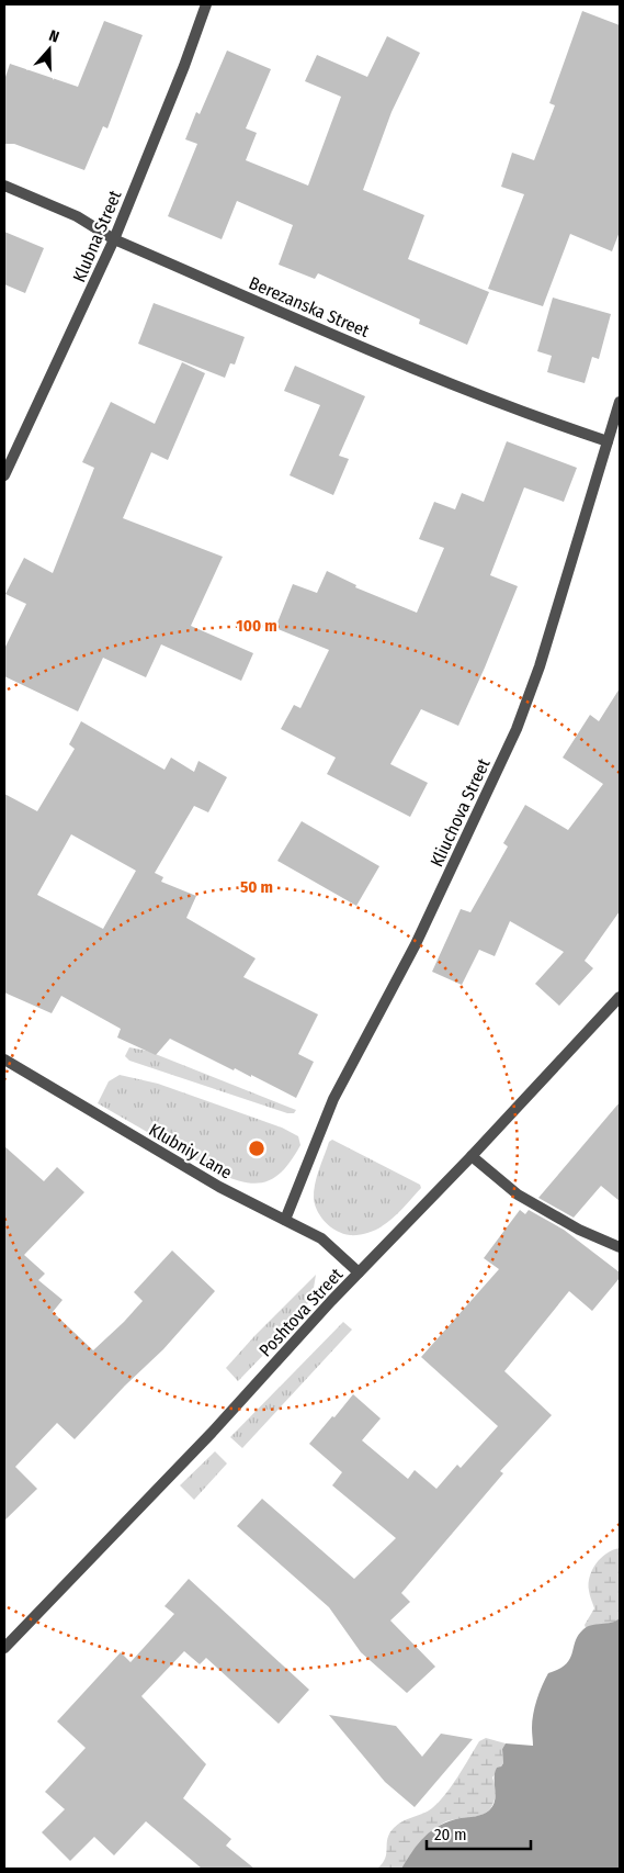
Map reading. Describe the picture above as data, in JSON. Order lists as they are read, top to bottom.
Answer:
{
  "streets": {
    "street": [
      "Klubna Street",
      "Berezanska Street",
      "Kliuchova Street",
      "Klubniy Lane",
      "Poshtova Street"
    ]
  },
  "crossings": [
    ["Klubna Street", "Berezanska Street"],
    ["Berezanska Street", "Kliuchova Street"],
    ["Kliuchova Street", "Klubniy Lane"],
    ["Klubniy Lane", "Poshtova Street"]
  ],
  "scale_bar": "20 m",
  "north": "top",
  "rings": ["100 m", "50 m"]
}
